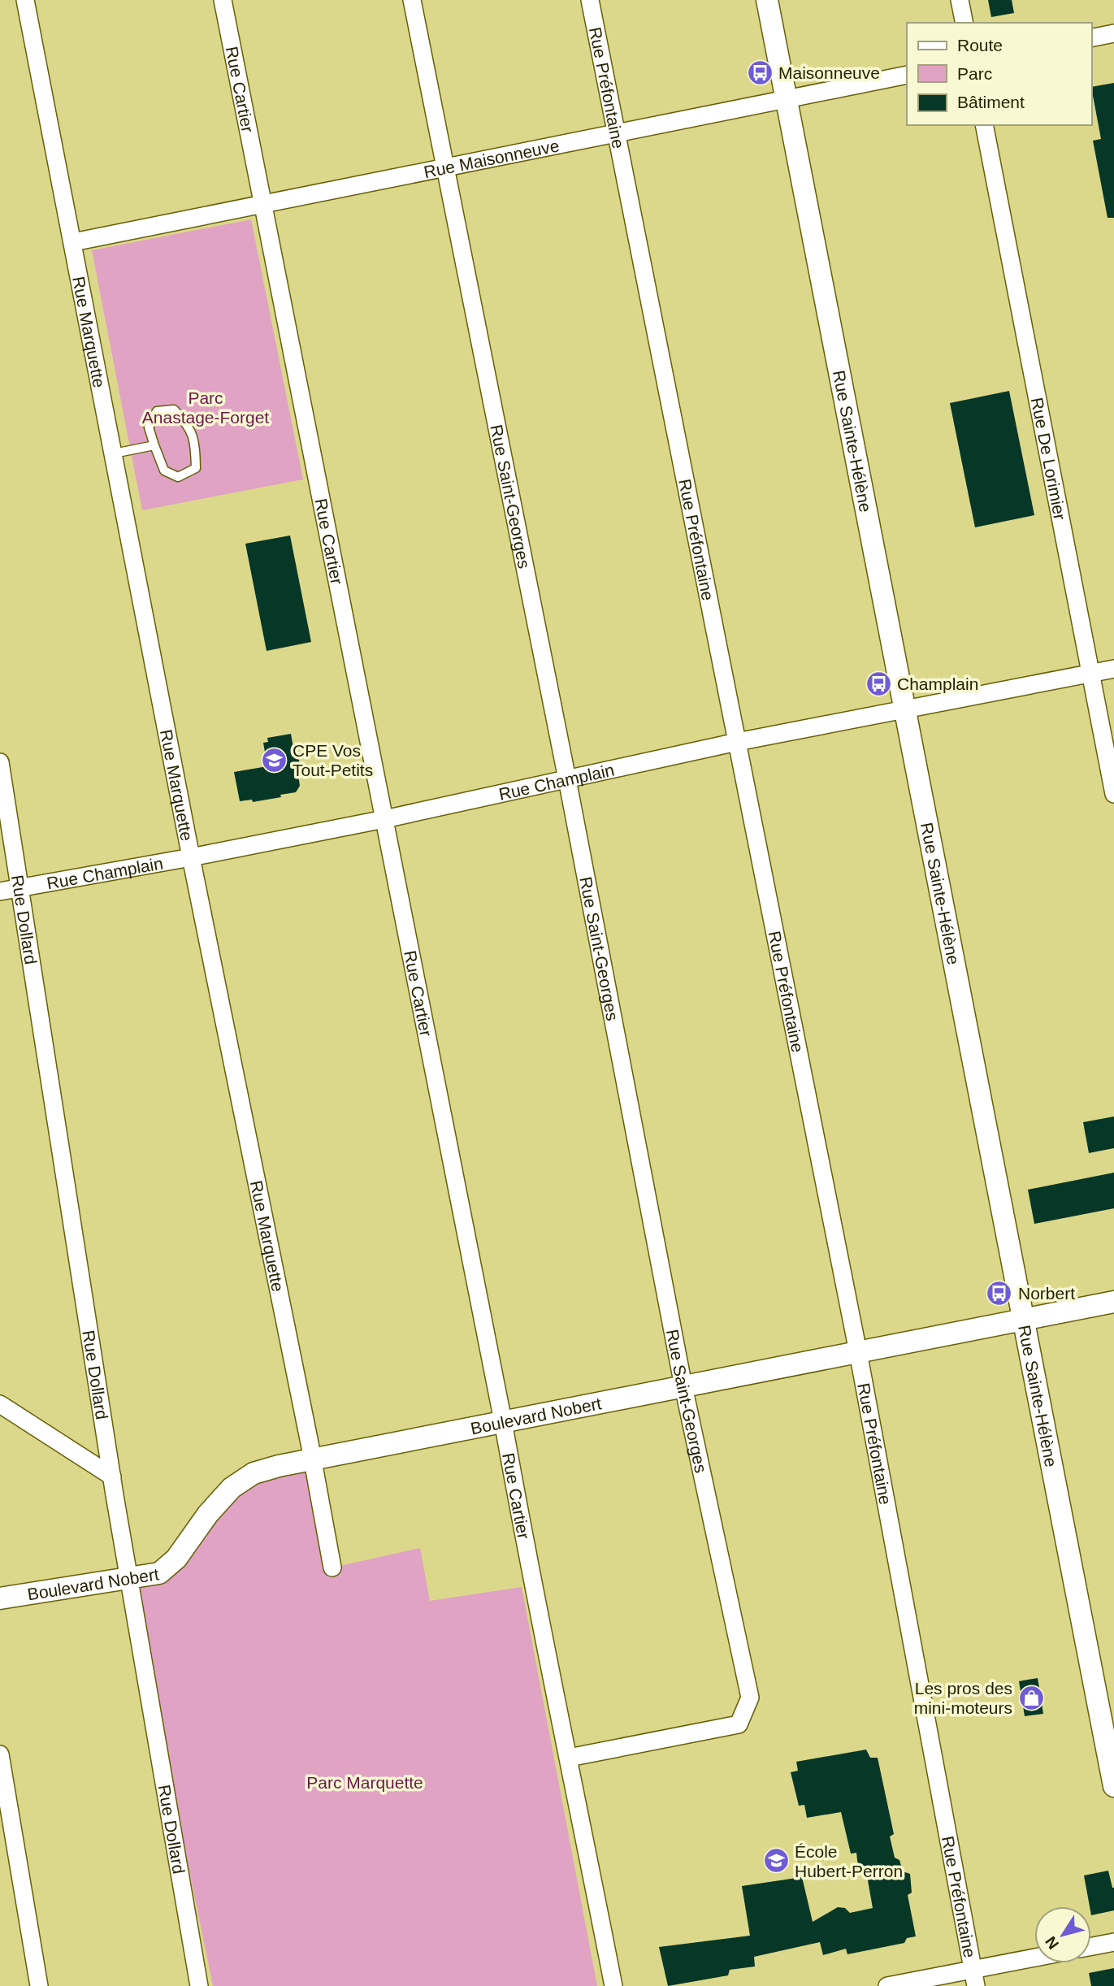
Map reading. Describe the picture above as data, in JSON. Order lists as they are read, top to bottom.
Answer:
{
  "streets": {
    "street": [
      "Rue Cartier",
      "Rue Préfontaine",
      "Rue Maisonneuve",
      "Rue Marquette",
      "Rue Sainte-Hélène",
      "Rue De Lorimier",
      "Rue Saint-Georges",
      "Rue Champlain",
      "Rue Dollard",
      "Boulevard Nobert"
    ]
  },
  "crossings": [
    ["Rue Cartier", "Rue Maisonneuve"],
    ["Rue Cartier", "Rue Saint-Georges"],
    ["Rue Cartier", "Rue Champlain"],
    ["Rue Cartier", "Boulevard Nobert"],
    ["Rue Préfontaine", "Rue Maisonneuve"],
    ["Rue Préfontaine", "Rue Champlain"],
    ["Rue Préfontaine", "Boulevard Nobert"],
    ["Rue Maisonneuve", "Rue Marquette"],
    ["Rue Maisonneuve", "Rue Sainte-Hélène"],
    ["Rue Maisonneuve", "Rue Saint-Georges"],
    ["Rue Marquette", "Rue Champlain"],
    ["Rue Marquette", "Boulevard Nobert"],
    ["Rue Sainte-Hélène", "Rue Champlain"],
    ["Rue Sainte-Hélène", "Boulevard Nobert"],
    ["Rue De Lorimier", "Rue Champlain"],
    ["Rue Saint-Georges", "Rue Champlain"],
    ["Rue Saint-Georges", "Boulevard Nobert"],
    ["Rue Champlain", "Rue Dollard"],
    ["Rue Dollard", "Boulevard Nobert"]
  ],
  "parks": ["Parc Anastage-Forget", "Parc Marquette"],
  "places": {
    "bus stop": ["Maisonneuve", "Champlain", "Norbert"],
    "school or university": ["CPE Vos Tout-Petits", "École Hubert-Perron"],
    "shop": ["Les pros des mini-moteurs"]
  },
  "legend": ["Route", "Parc", "Bâtiment"],
  "north": "bottom left"
}
